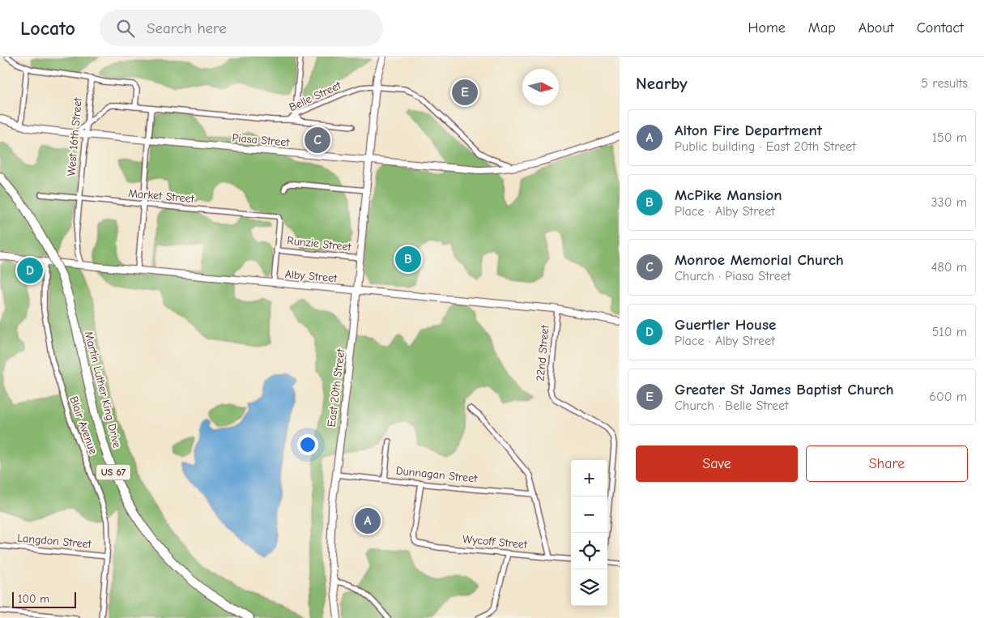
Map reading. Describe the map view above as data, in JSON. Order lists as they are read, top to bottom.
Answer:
{
  "streets": {
    "highway": ["Martin Luther King Drive", "US 67"],
    "street": [
      "Belle Street",
      "West 16th Street",
      "Piasa Street",
      "Market Street",
      "Runzie Street",
      "Alby Street",
      "22nd Street",
      "East 20th Street",
      "Blair Avenue",
      "Dunnagan Street",
      "Langdon Street",
      "Wycoff Street"
    ]
  },
  "crossings": [
    ["Belle Street", "West 16th Street"],
    ["Belle Street", "Piasa Street"],
    ["Belle Street", "East 20th Street"],
    ["West 16th Street", "Piasa Street"],
    ["West 16th Street", "Market Street"],
    ["West 16th Street", "Alby Street"],
    ["Piasa Street", "East 20th Street"],
    ["Market Street", "Runzie Street"],
    ["Runzie Street", "East 20th Street"],
    ["Alby Street", "22nd Street"],
    ["Alby Street", "East 20th Street"],
    ["Alby Street", "Blair Avenue"],
    ["East 20th Street", "Dunnagan Street"],
    ["Blair Avenue", "Langdon Street"],
    ["Dunnagan Street", "Wycoff Street"]
  ],
  "scale_bar": "100 m",
  "north": "right",
  "page": {
    "header": "Locato",
    "search": "Search here",
    "nav": [
      "Home",
      "Map",
      "About",
      "Contact"
    ],
    "heading": ["Nearby", "5 results"],
    "pins": [
      "E",
      "C",
      "B",
      "D",
      "A"
    ],
    "list": [
      {
        "mark": "A",
        "name": "Alton Fire Department",
        "note": "Public building · East 20th Street",
        "value": "150 m"
      },
      {
        "mark": "B",
        "name": "McPike Mansion",
        "note": "Place · Alby Street",
        "value": "330 m"
      },
      {
        "mark": "C",
        "name": "Monroe Memorial Church",
        "note": "Church · Piasa Street",
        "value": "480 m"
      },
      {
        "mark": "D",
        "name": "Guertler House",
        "note": "Place · Alby Street",
        "value": "510 m"
      },
      {
        "mark": "E",
        "name": "Greater St James Baptist Church",
        "note": "Church · Belle Street",
        "value": "600 m"
      }
    ],
    "buttons": ["Save", "Share"],
    "map_buttons": ["+", "−"],
    "scale": "100 m"
  }
}
